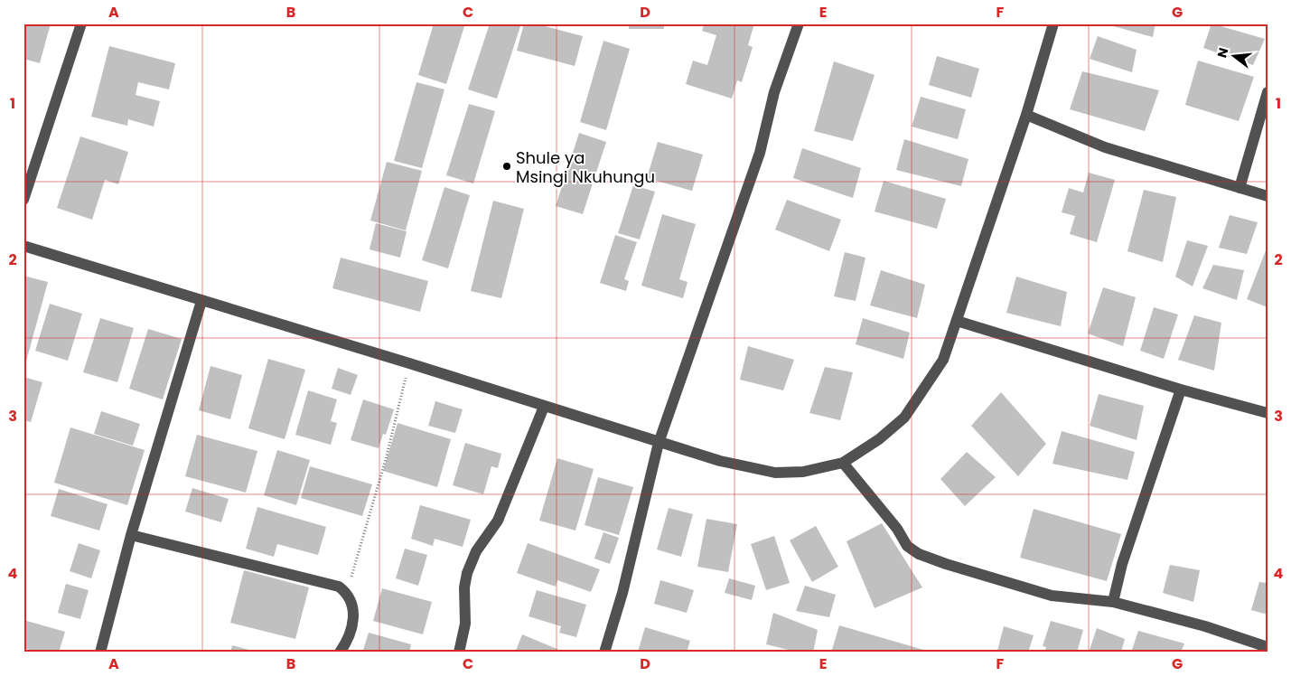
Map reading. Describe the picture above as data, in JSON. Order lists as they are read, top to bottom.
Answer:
{
  "places": ["Shule ya Msingi Nkuhungu"],
  "north": "left",
  "grid": {
    "columns": [
      "A",
      "B",
      "C",
      "D",
      "E",
      "F",
      "G"
    ],
    "rows": [
      "1",
      "2",
      "3",
      "4"
    ]
  }
}
